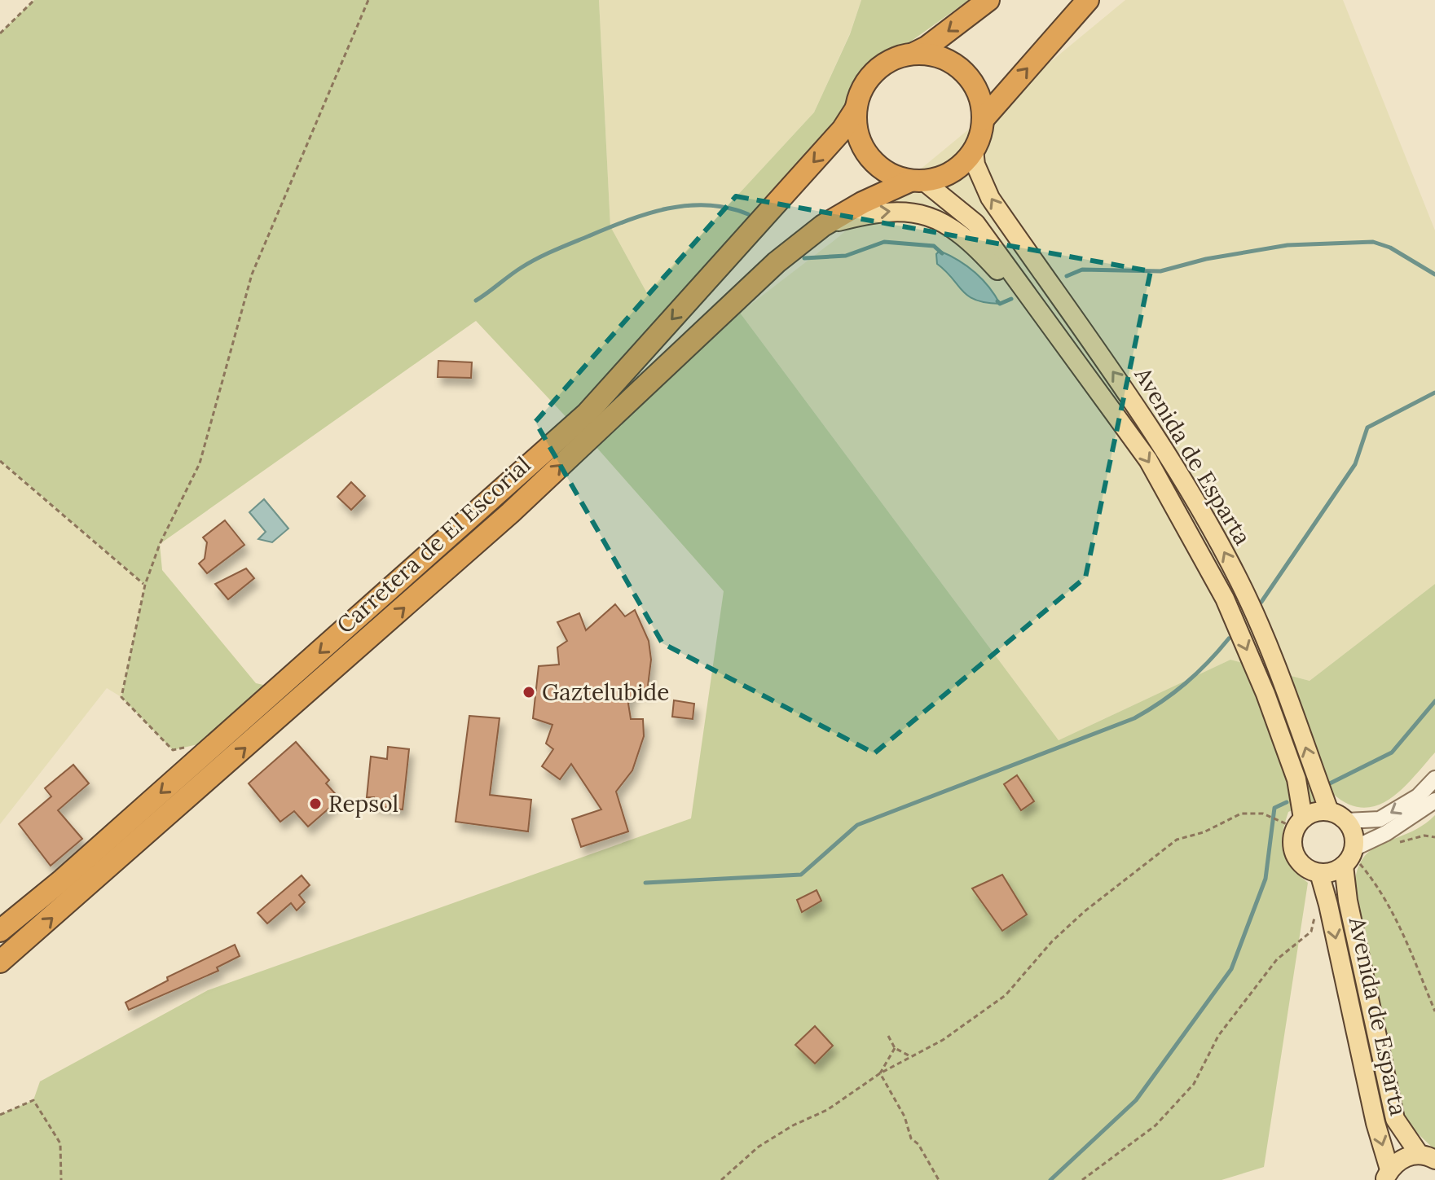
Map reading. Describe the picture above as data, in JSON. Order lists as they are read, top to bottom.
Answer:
{
  "streets": {
    "highway": ["Carretera de El Escorial"],
    "main road": ["Avenida de Esparta"]
  },
  "crossings": [
    ["Avenida de Esparta", "Carretera de El Escorial"]
  ],
  "places": ["Gaztelubide", "Repsol"]
}
